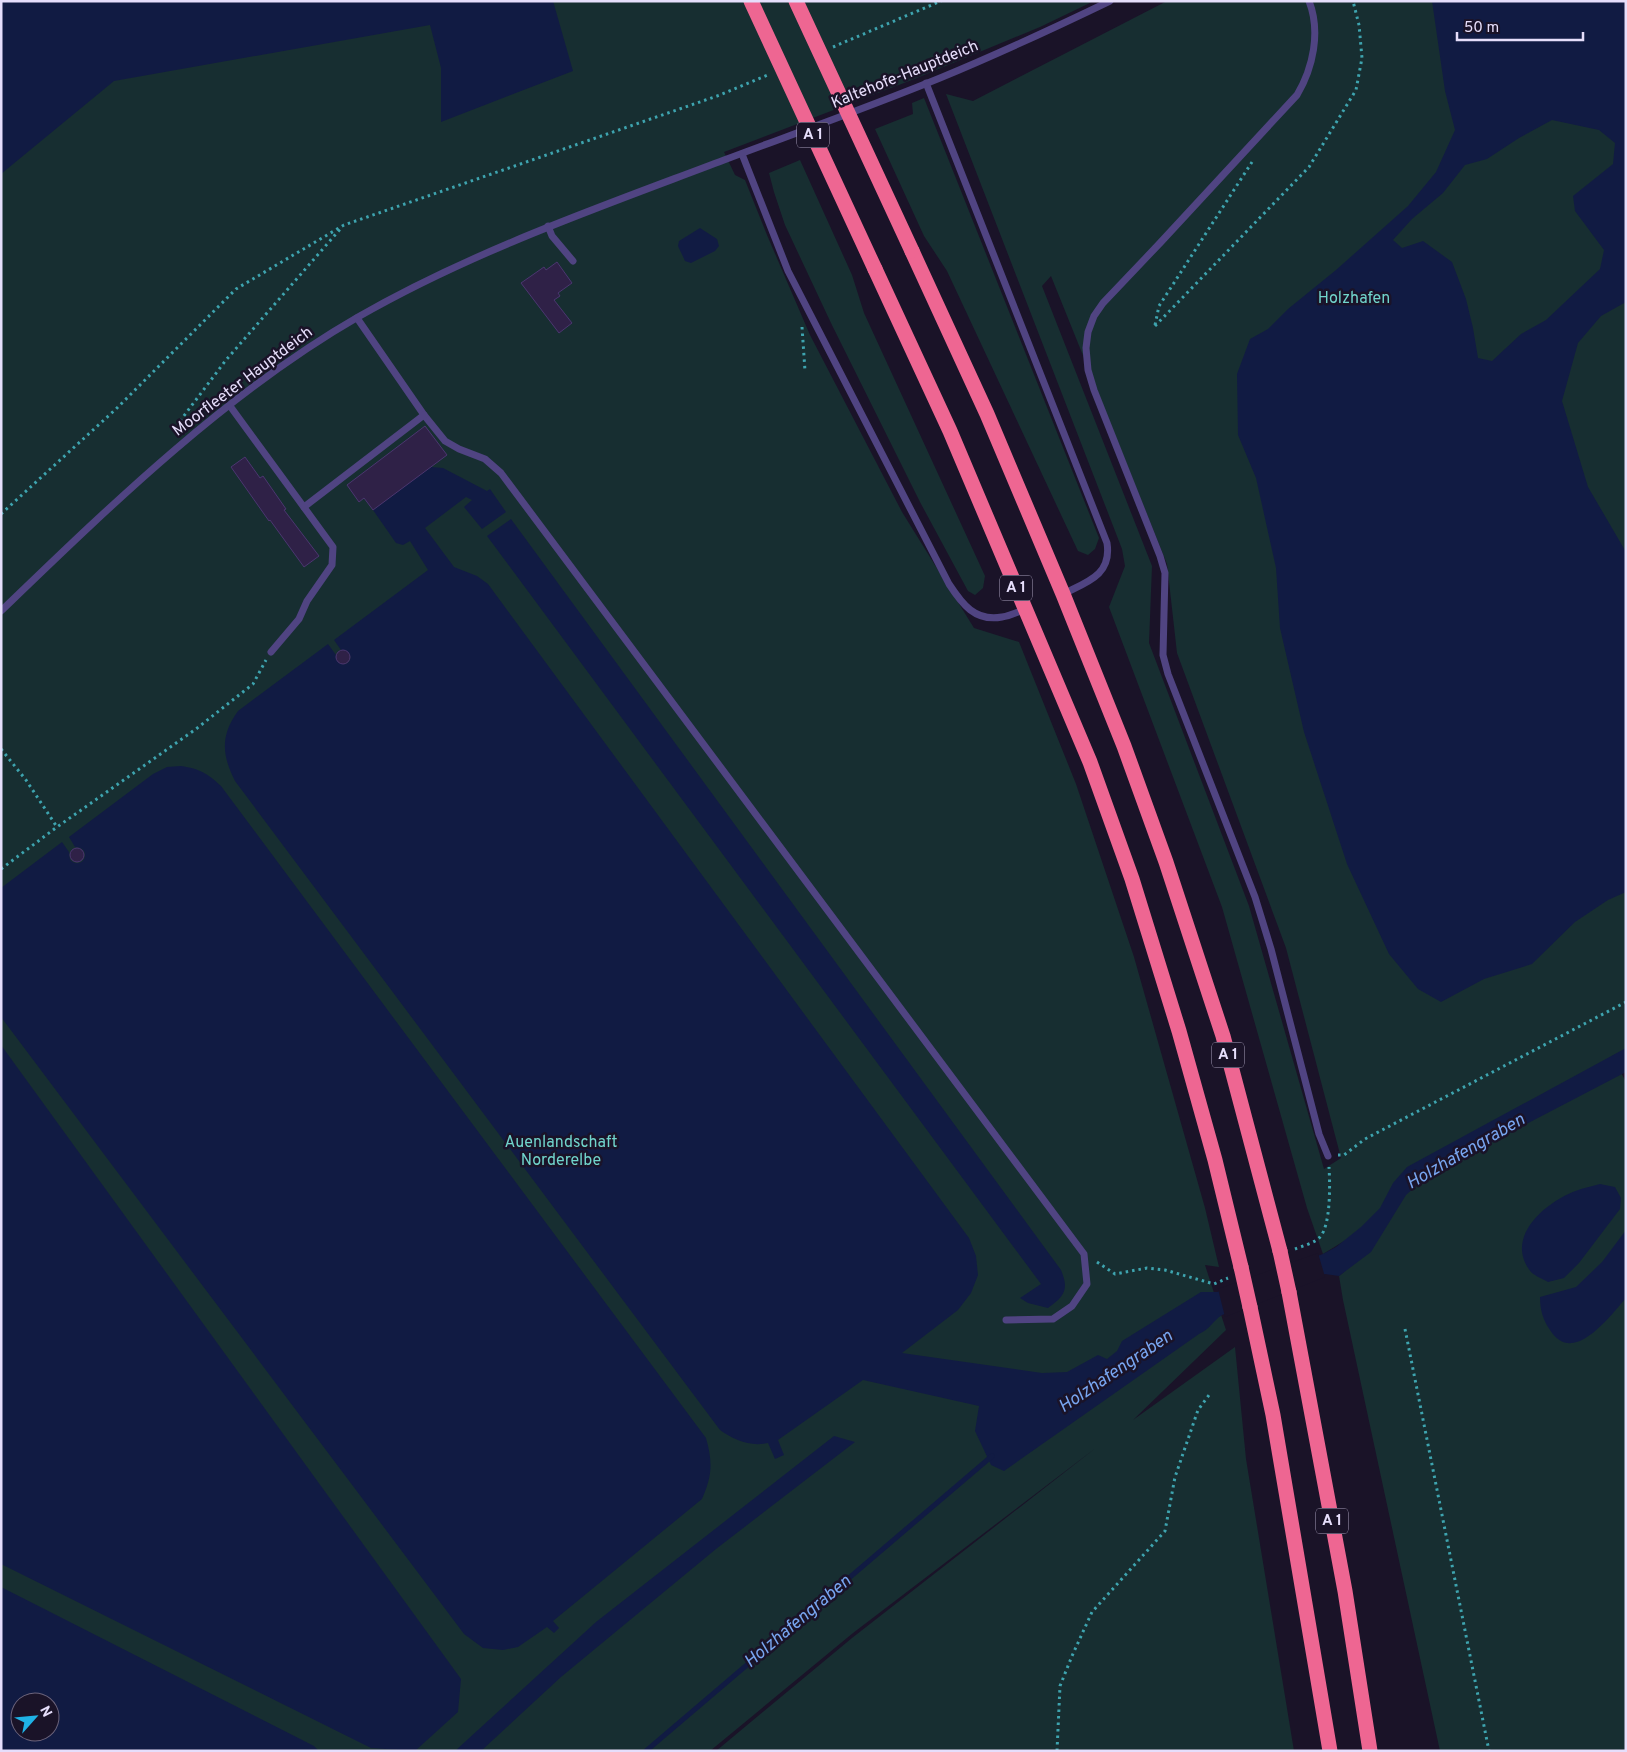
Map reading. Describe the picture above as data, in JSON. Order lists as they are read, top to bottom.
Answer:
{
  "streets": {
    "highway": ["A 1"],
    "lane": ["Kaltehofe-Hauptdeich", "Moorfleeter Hauptdeich"]
  },
  "crossings": [
    ["Kaltehofe-Hauptdeich", "Moorfleeter Hauptdeich"]
  ],
  "water": ["Holzhafengraben"],
  "parks": ["Holzhafen", "Auenlandschaft Norderelbe"],
  "scale_bar": "50 m",
  "north": "top right"
}
